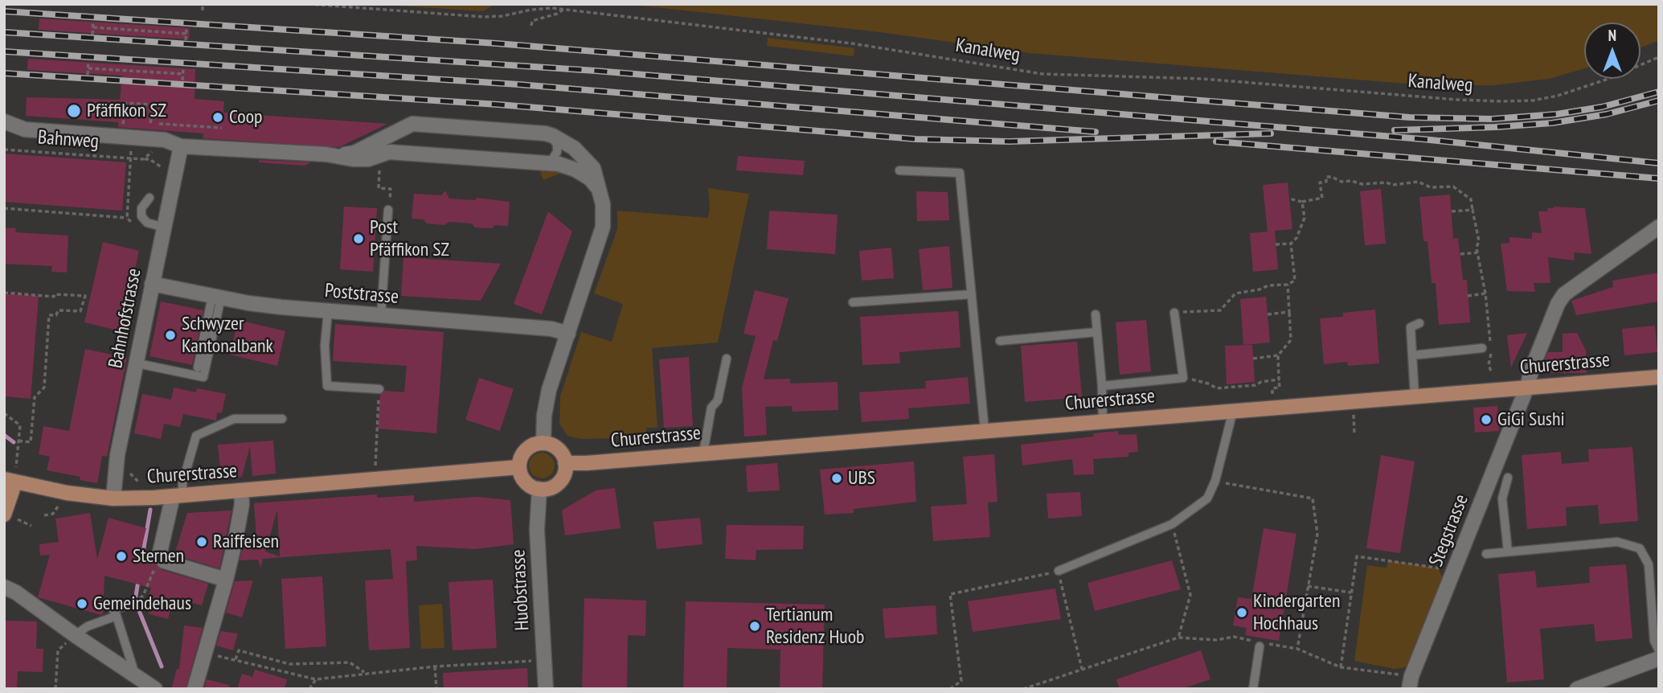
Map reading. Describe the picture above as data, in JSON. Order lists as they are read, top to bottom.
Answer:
{
  "streets": {
    "main road": ["Churerstrasse"],
    "street": [
      "Poststrasse",
      "Bahnhofstrasse",
      "Stegstrasse",
      "Huobstrasse"
    ],
    "path": ["Kanalweg", "Bahnweg"]
  },
  "crossings": [
    ["Poststrasse", "Bahnhofstrasse"],
    ["Bahnhofstrasse", "Churerstrasse"],
    ["Churerstrasse", "Stegstrasse"],
    ["Churerstrasse", "Huobstrasse"]
  ],
  "places": [
    "Pfäffikon SZ",
    "Coop",
    "Post Pfäffikon SZ",
    "Schwyzer Kantonalbank",
    "GiGi Sushi",
    "UBS",
    "Raiffeisen",
    "Sternen",
    "Gemeindehaus",
    "Kindergarten Hochhaus",
    "Tertianum Residenz Huob"
  ],
  "north": "top"
}
